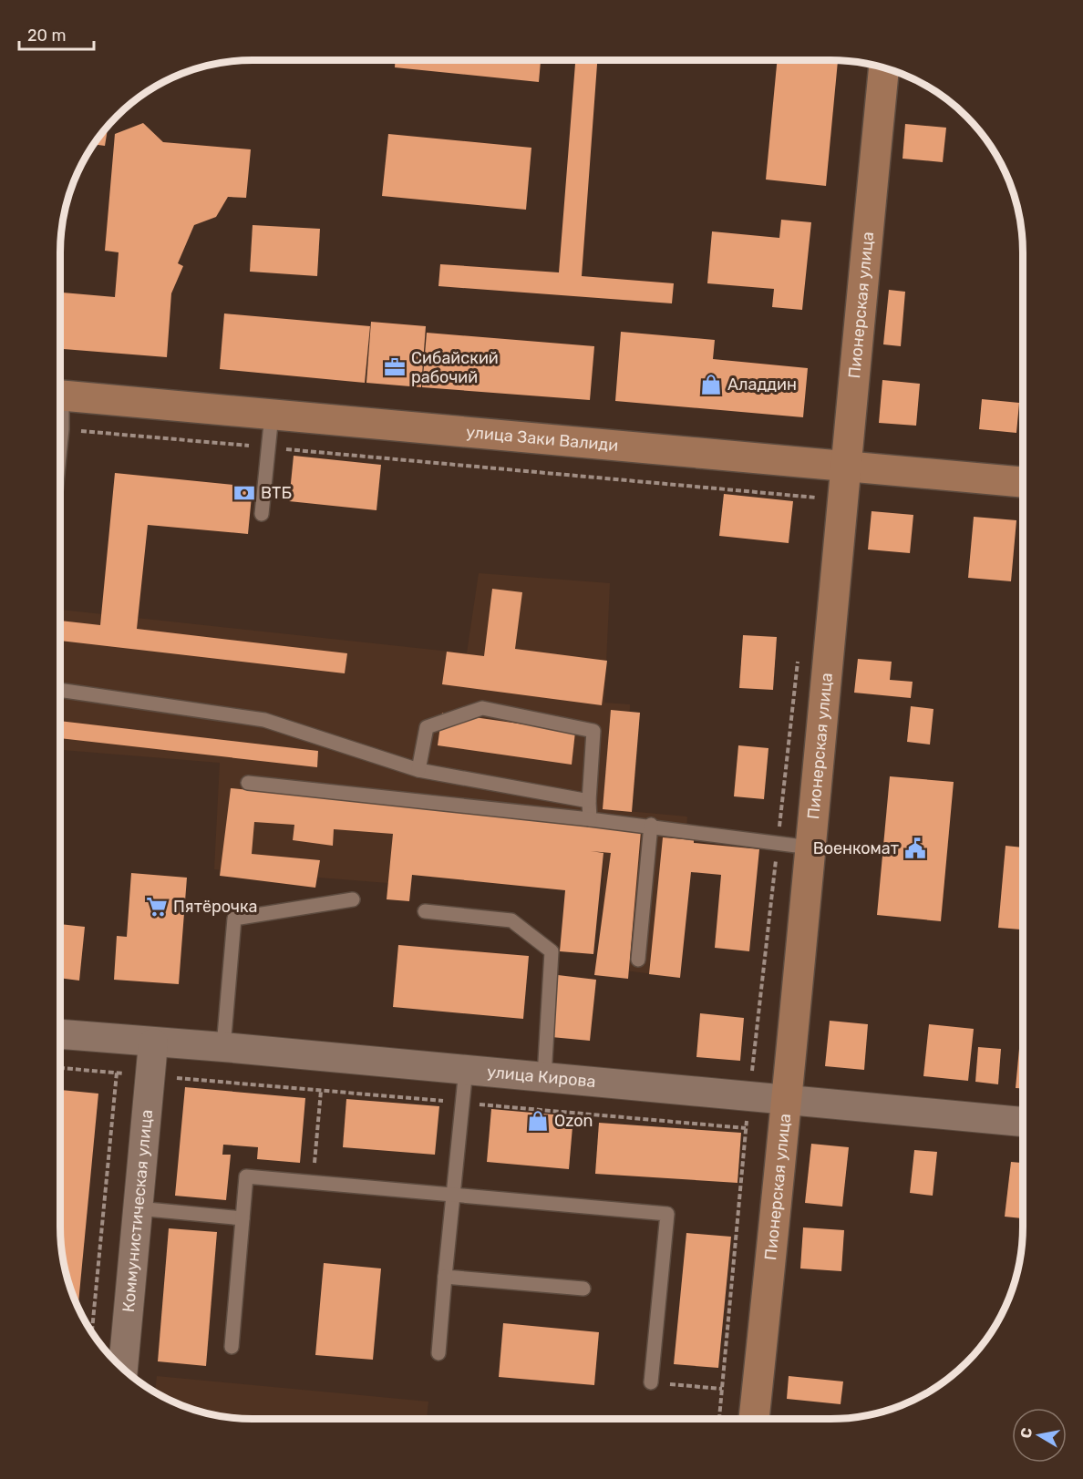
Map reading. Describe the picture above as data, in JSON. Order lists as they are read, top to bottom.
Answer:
{
  "streets": {
    "street": [
      "Пионерская улица",
      "улица Заки Валиди",
      "улица Кирова",
      "Коммунистическая улица"
    ]
  },
  "crossings": [
    ["Пионерская улица", "улица Заки Валиди"],
    ["Пионерская улица", "улица Кирова"],
    ["улица Кирова", "Коммунистическая улица"]
  ],
  "places": {
    "office": ["Сибайский рабочий"],
    "shop": ["Аладдин", "Ozon"],
    "bank": ["ВТБ"],
    "public building": ["Военкомат"],
    "supermarket": ["Пятёрочка"]
  },
  "scale_bar": "20 m",
  "north": "left"
}
